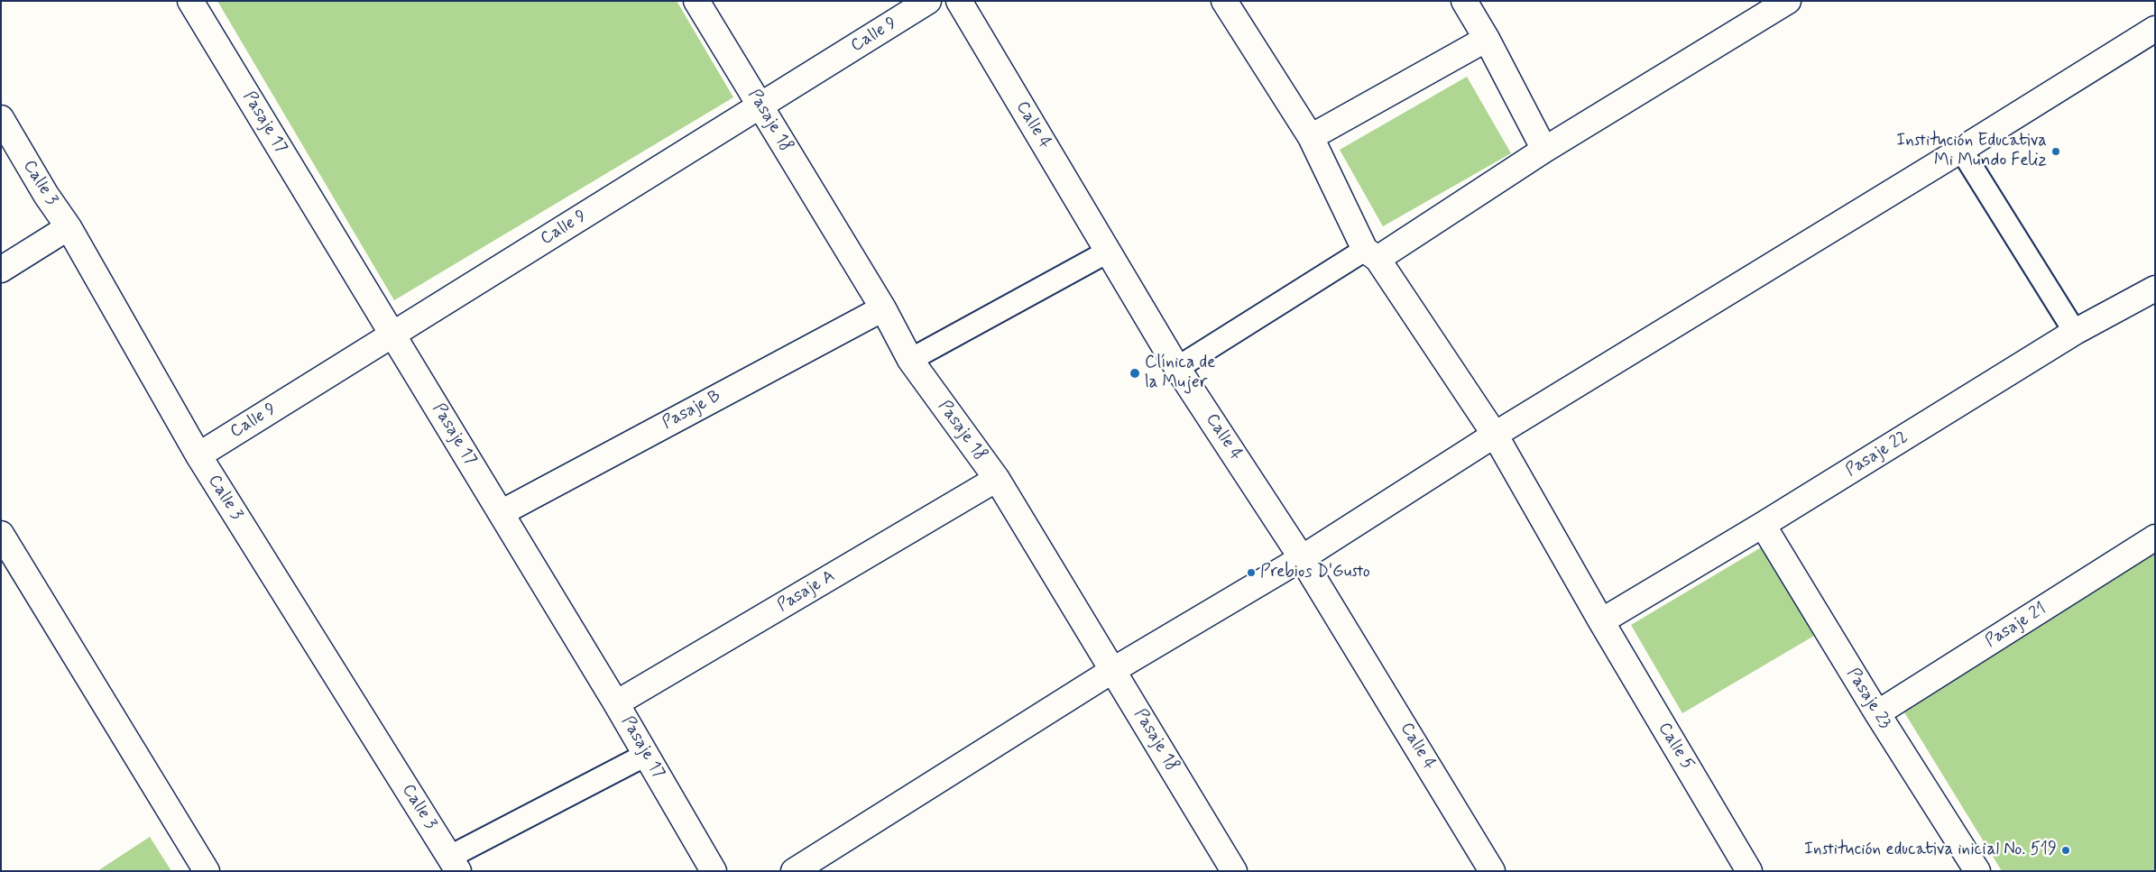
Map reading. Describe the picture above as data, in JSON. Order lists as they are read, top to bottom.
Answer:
{
  "streets": {
    "street": [
      "Calle 9",
      "Pasaje 18",
      "Pasaje 17",
      "Calle 4",
      "Calle 3",
      "Pasaje B",
      "Pasaje 22",
      "Pasaje A",
      "Pasaje 21",
      "Pasaje 23",
      "Calle 5"
    ]
  },
  "crossings": [
    ["Calle 9", "Pasaje 18"],
    ["Calle 9", "Pasaje 17"],
    ["Calle 9", "Calle 3"],
    ["Pasaje 18", "Pasaje B"],
    ["Pasaje 18", "Pasaje A"],
    ["Pasaje 17", "Pasaje B"],
    ["Pasaje 17", "Pasaje A"],
    ["Pasaje 22", "Pasaje 23"],
    ["Pasaje 22", "Calle 5"],
    ["Pasaje 21", "Pasaje 23"]
  ],
  "places": [
    "Institución Educativa Mi Mundo Feliz",
    "Clínica de la Mujer",
    "Prebios D'Gusto",
    "Institución educativa inicial No. 519"
  ]
}
